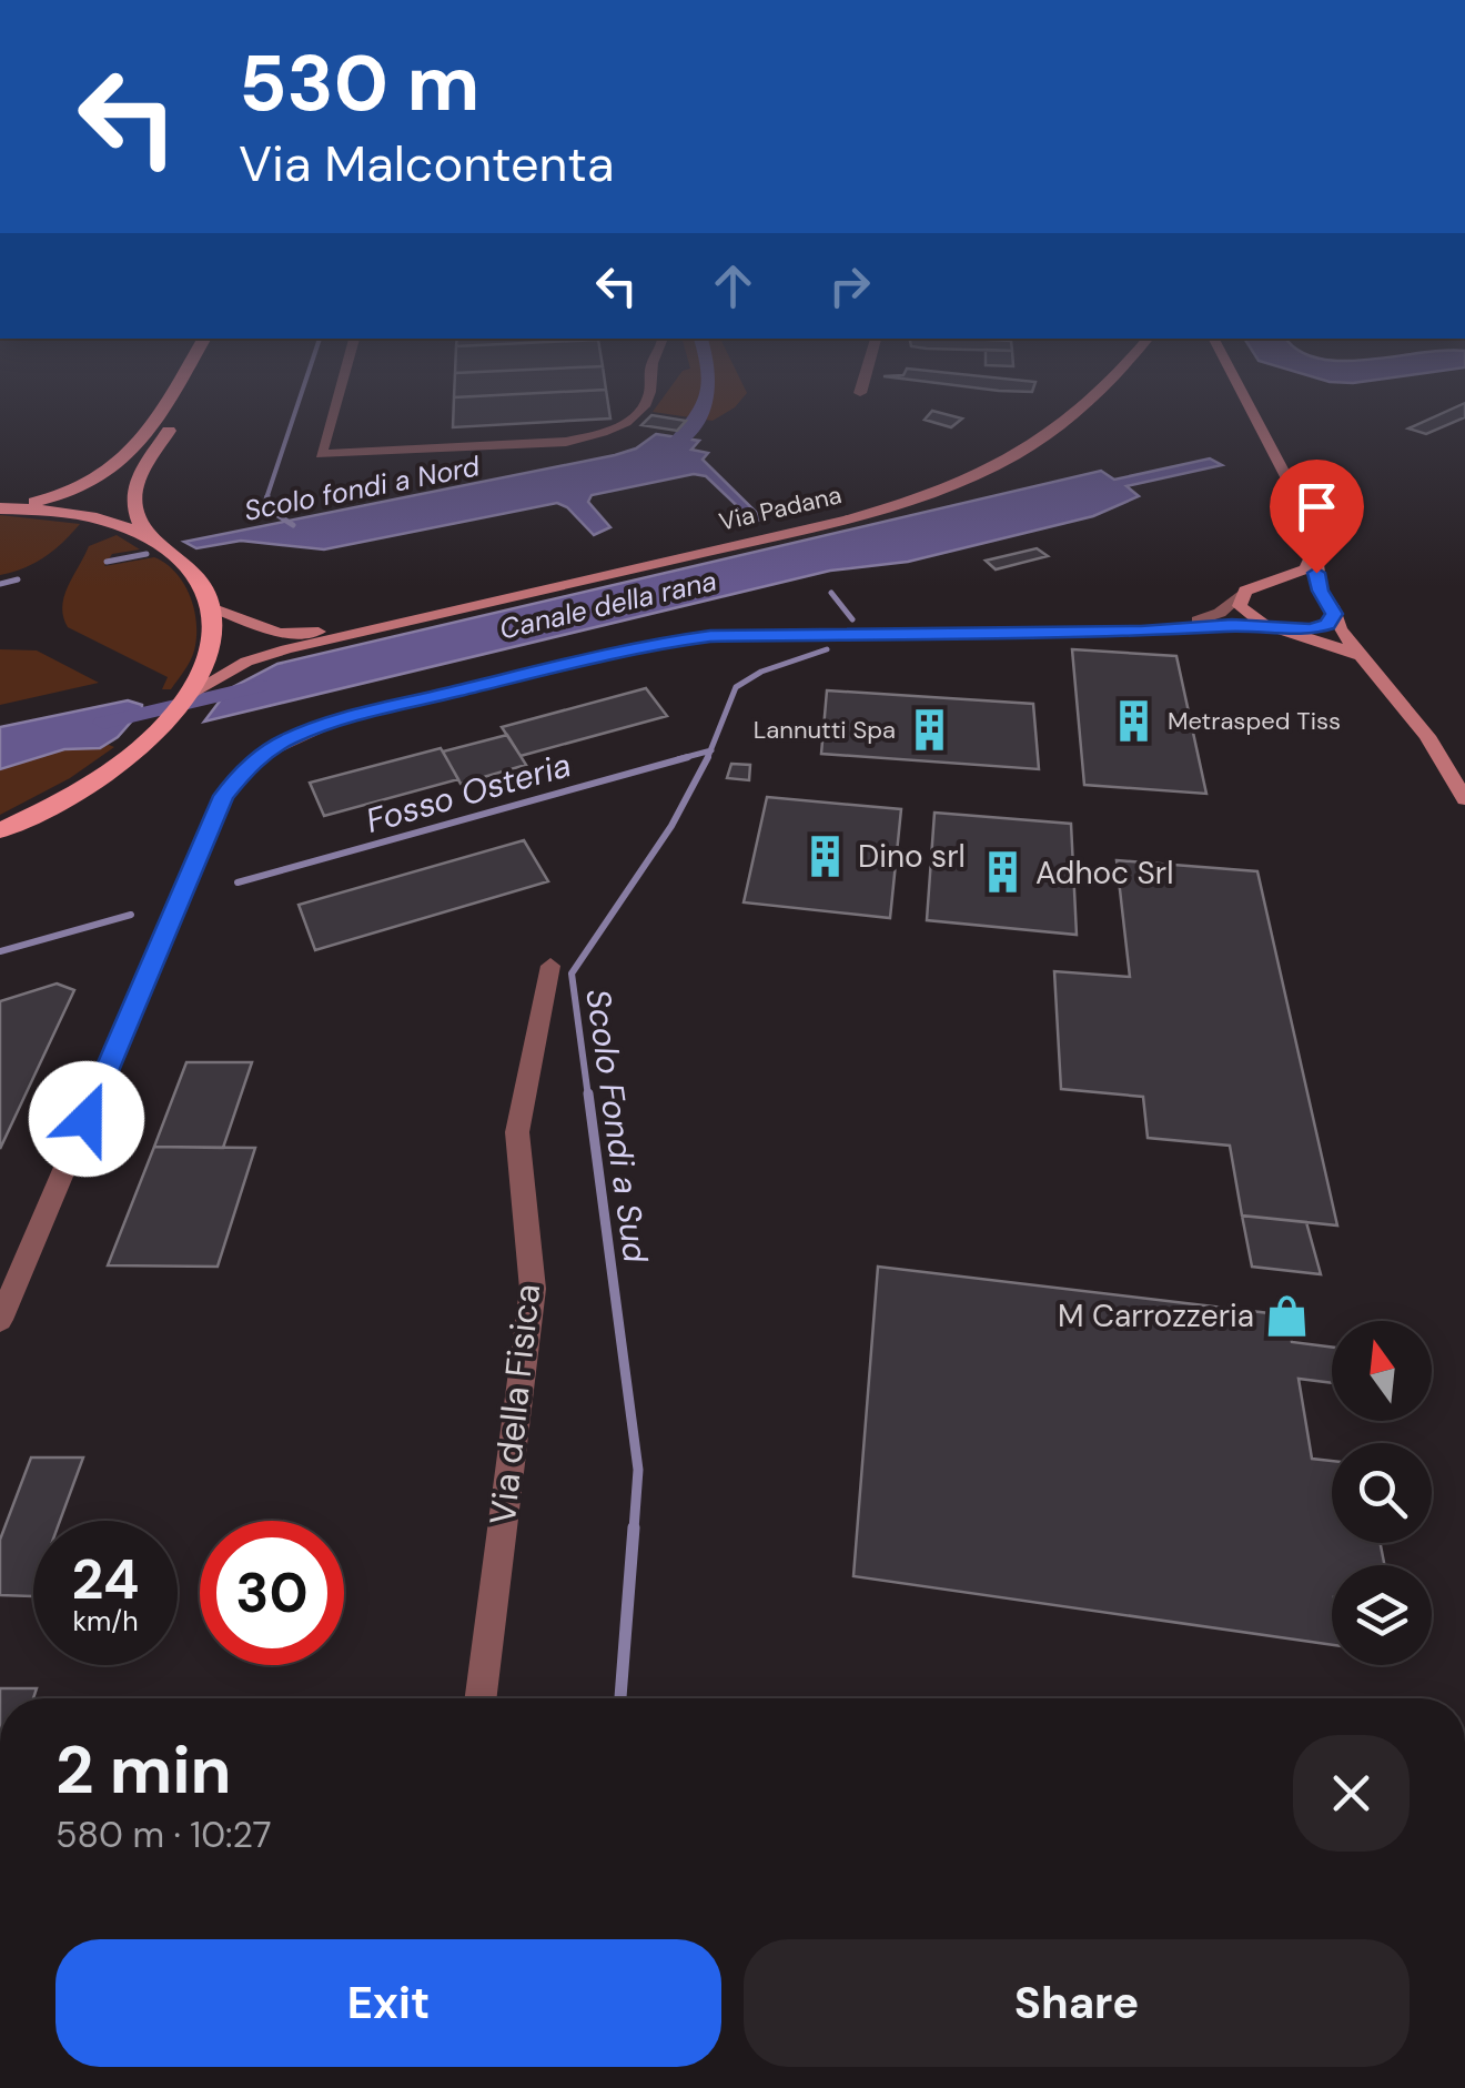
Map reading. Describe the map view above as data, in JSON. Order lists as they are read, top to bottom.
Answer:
{
  "streets": {
    "main road": ["Via Padana"],
    "street": ["Via della Fisica"]
  },
  "water": [
    "Scolo fondi a Nord",
    "Canale della rana",
    "Fosso Osteria",
    "Scolo Fondi a Sud"
  ],
  "places": {
    "building": [
      "Metrasped Tiss",
      "Lannutti Spa",
      "Dino srl",
      "Adhoc Srl"
    ],
    "shop": ["M Carrozzeria"]
  },
  "north": "top",
  "page": {
    "turn": ["530 m", "Via Malcontenta"],
    "speed": "24 km/h",
    "limit": "30",
    "heading": ["2 min", "580 m · 10:27"],
    "buttons": ["Exit", "Share"]
  }
}
